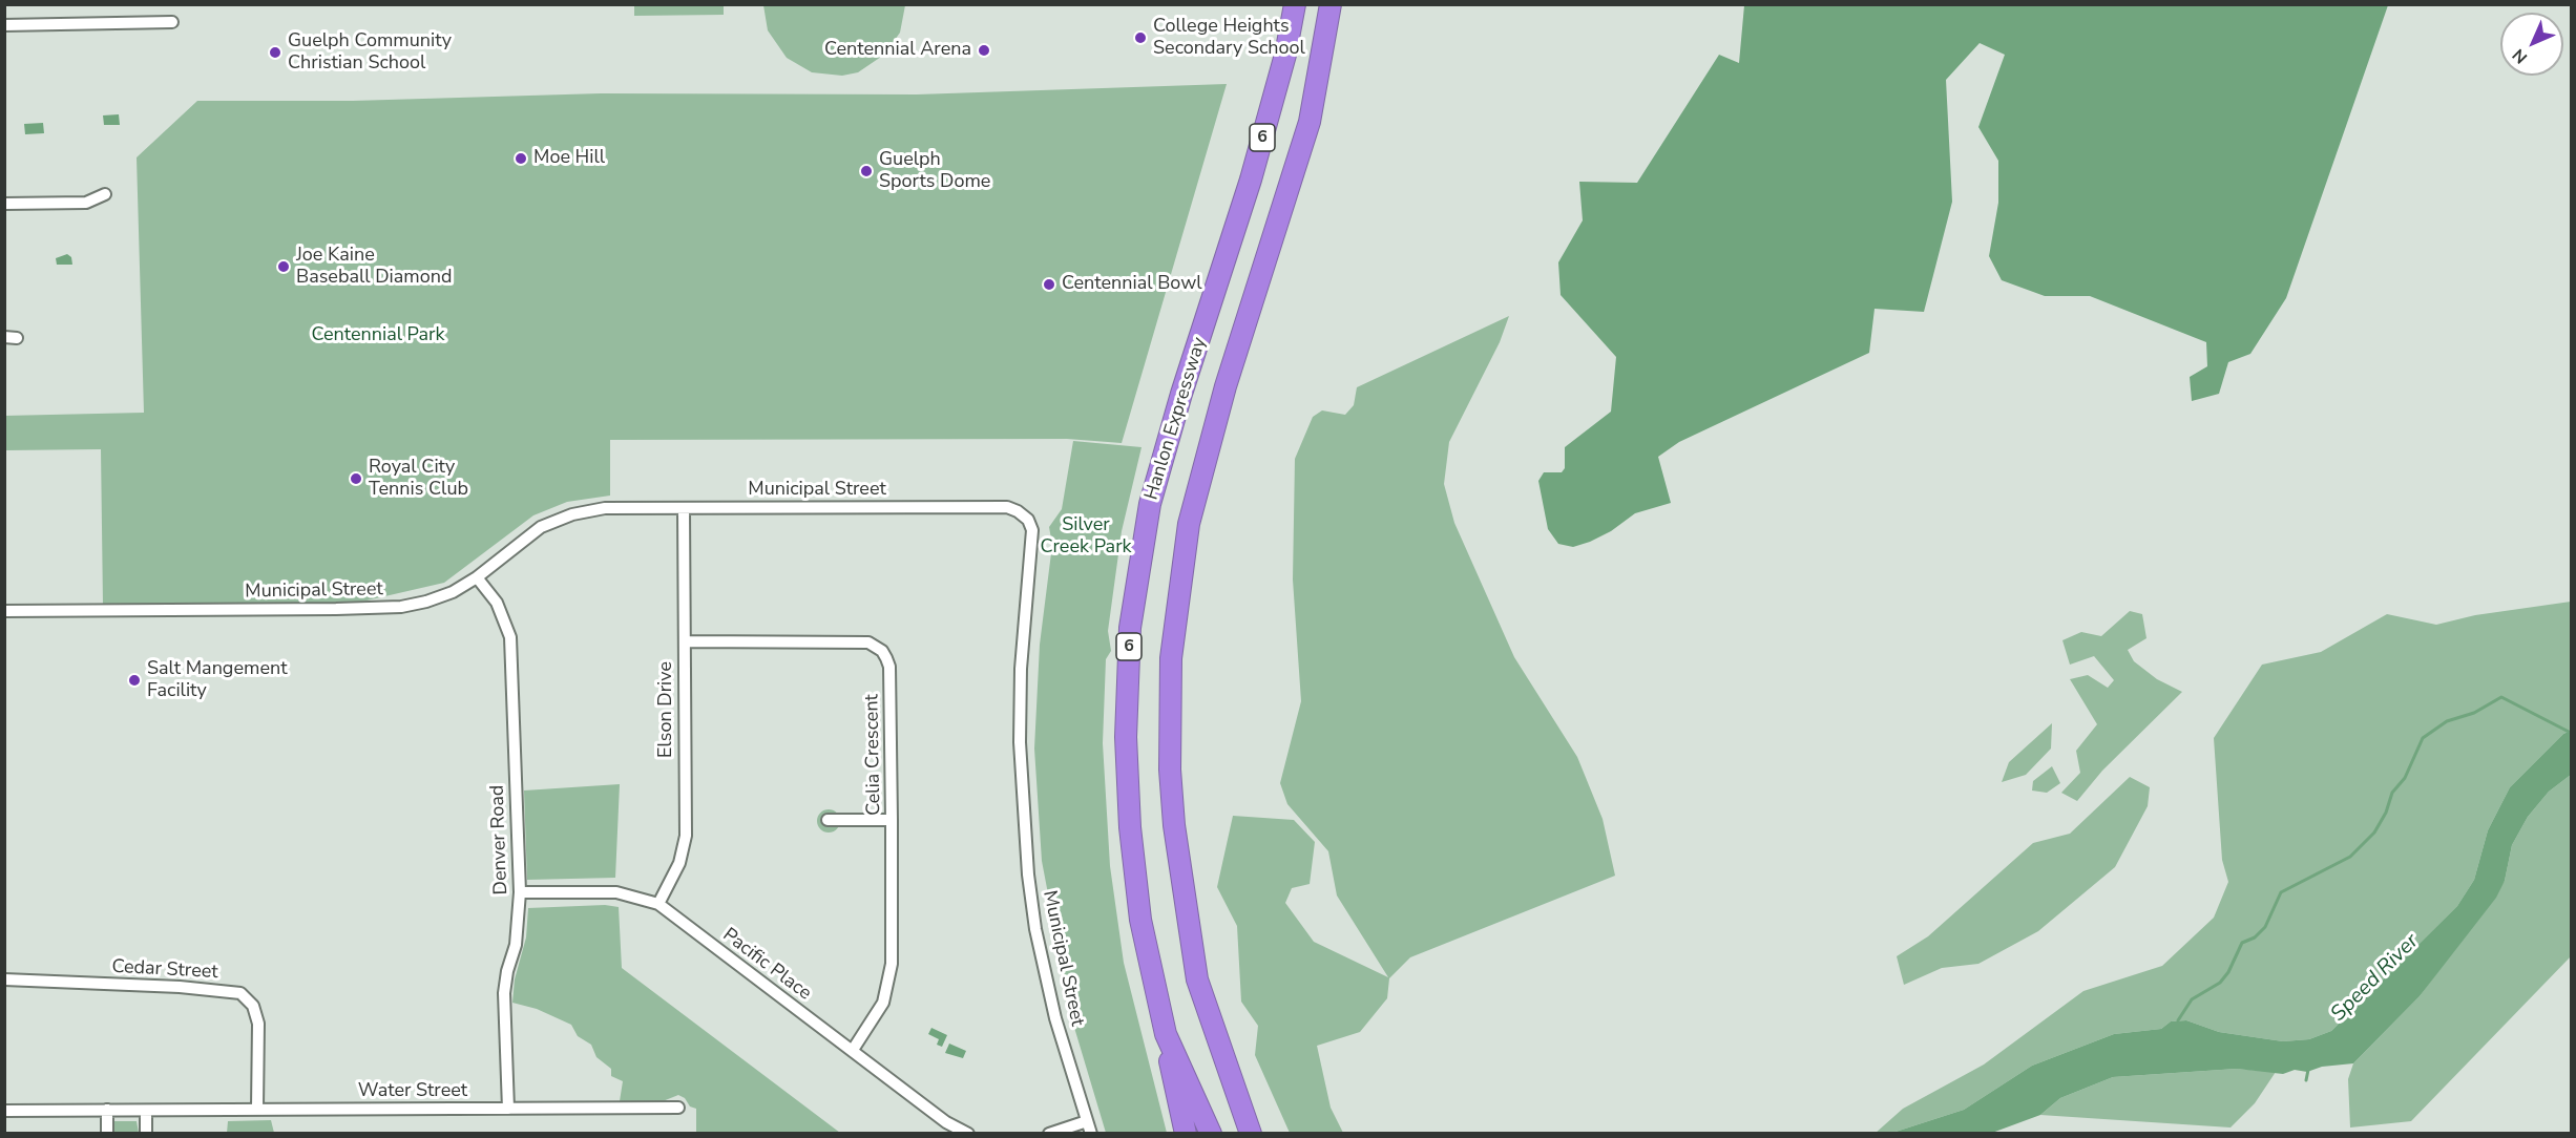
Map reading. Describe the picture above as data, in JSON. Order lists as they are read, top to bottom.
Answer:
{
  "streets": {
    "highway": ["6", "Hanlon Expressway"],
    "street": [
      "Municipal Street",
      "Elson Drive",
      "Celia Crescent",
      "Denver Road",
      "Pacific Place",
      "Cedar Street",
      "Water Street"
    ]
  },
  "crossings": [
    ["Municipal Street", "Elson Drive"],
    ["Municipal Street", "Denver Road"],
    ["Elson Drive", "Celia Crescent"],
    ["Elson Drive", "Pacific Place"],
    ["Celia Crescent", "Pacific Place"],
    ["Denver Road", "Pacific Place"],
    ["Denver Road", "Water Street"],
    ["Cedar Street", "Water Street"]
  ],
  "water": ["Speed River"],
  "parks": ["Centennial Park", "Silver Creek Park"],
  "places": [
    "College Heights Secondary School",
    "Centennial Arena",
    "Guelph Community Christian School",
    "Moe Hill",
    "Guelph Sports Dome",
    "Joe Kaine Baseball Diamond",
    "Centennial Bowl",
    "Royal City Tennis Club",
    "Salt Mangement Facility"
  ],
  "north": "bottom left"
}
